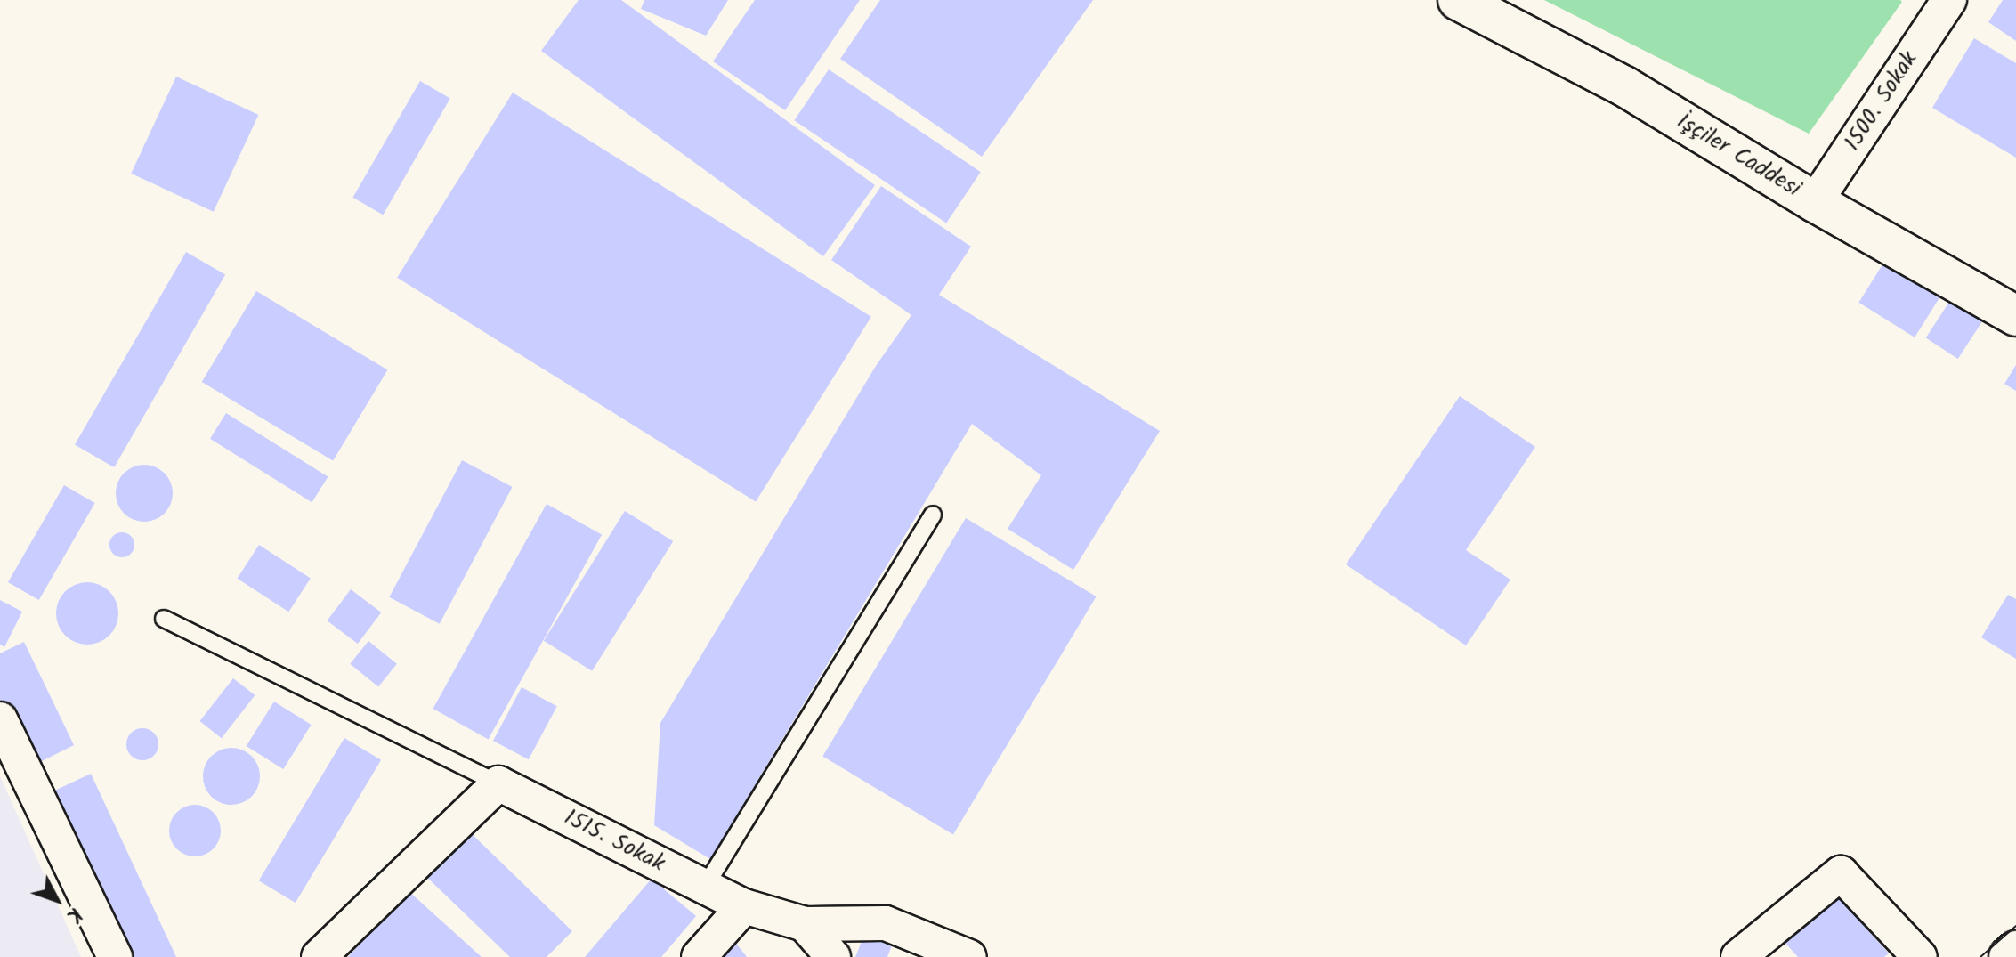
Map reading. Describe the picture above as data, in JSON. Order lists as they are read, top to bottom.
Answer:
{
  "streets": {
    "street": ["1500. Sokak", "İşçiler Caddesi", "1515. Sokak"]
  },
  "crossings": [
    ["1500. Sokak", "İşçiler Caddesi"]
  ],
  "north": "bottom right"
}
